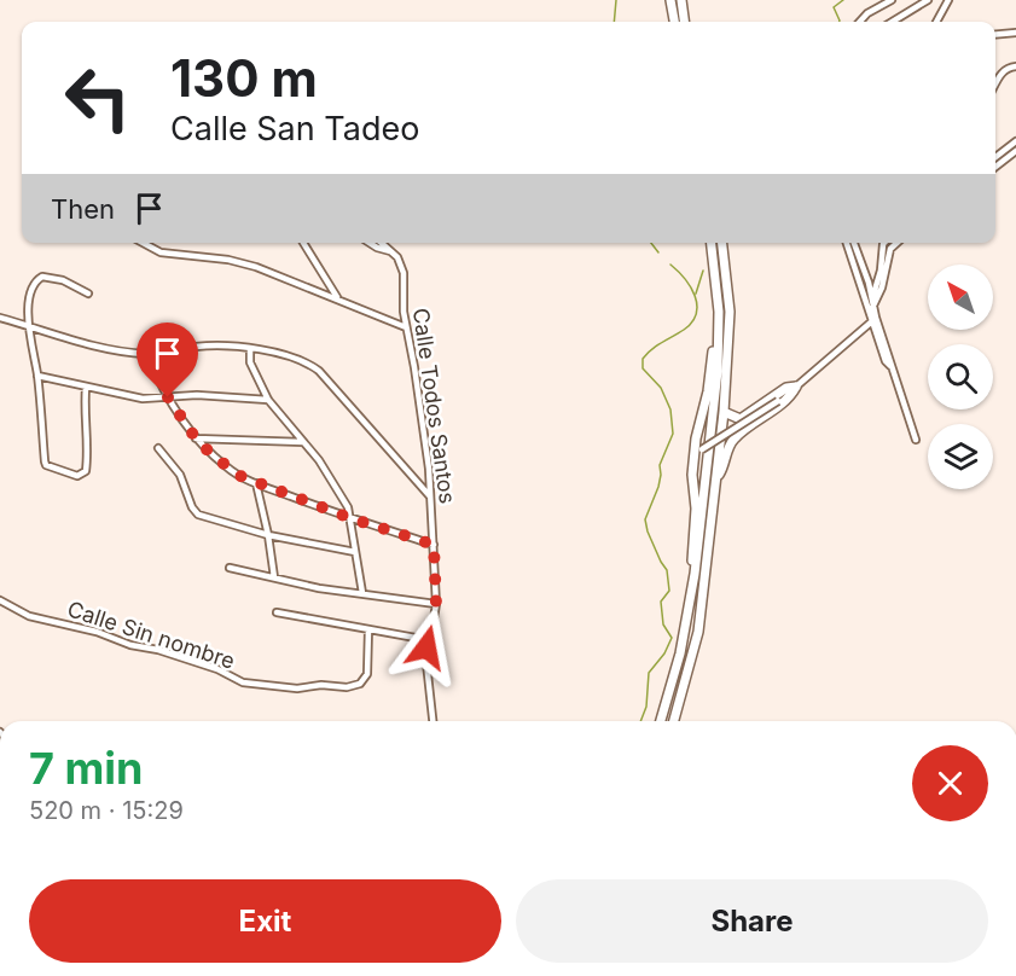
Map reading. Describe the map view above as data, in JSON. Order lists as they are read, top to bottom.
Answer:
{
  "streets": {
    "street": ["Calle Todos Santos", "Calle Sin nombre"]
  },
  "north": "top left",
  "page": {
    "turn": ["130 m", "Calle San Tadeo"],
    "then": "Then",
    "heading": ["7 min", "520 m · 15:29"],
    "buttons": ["Exit", "Share"]
  }
}
